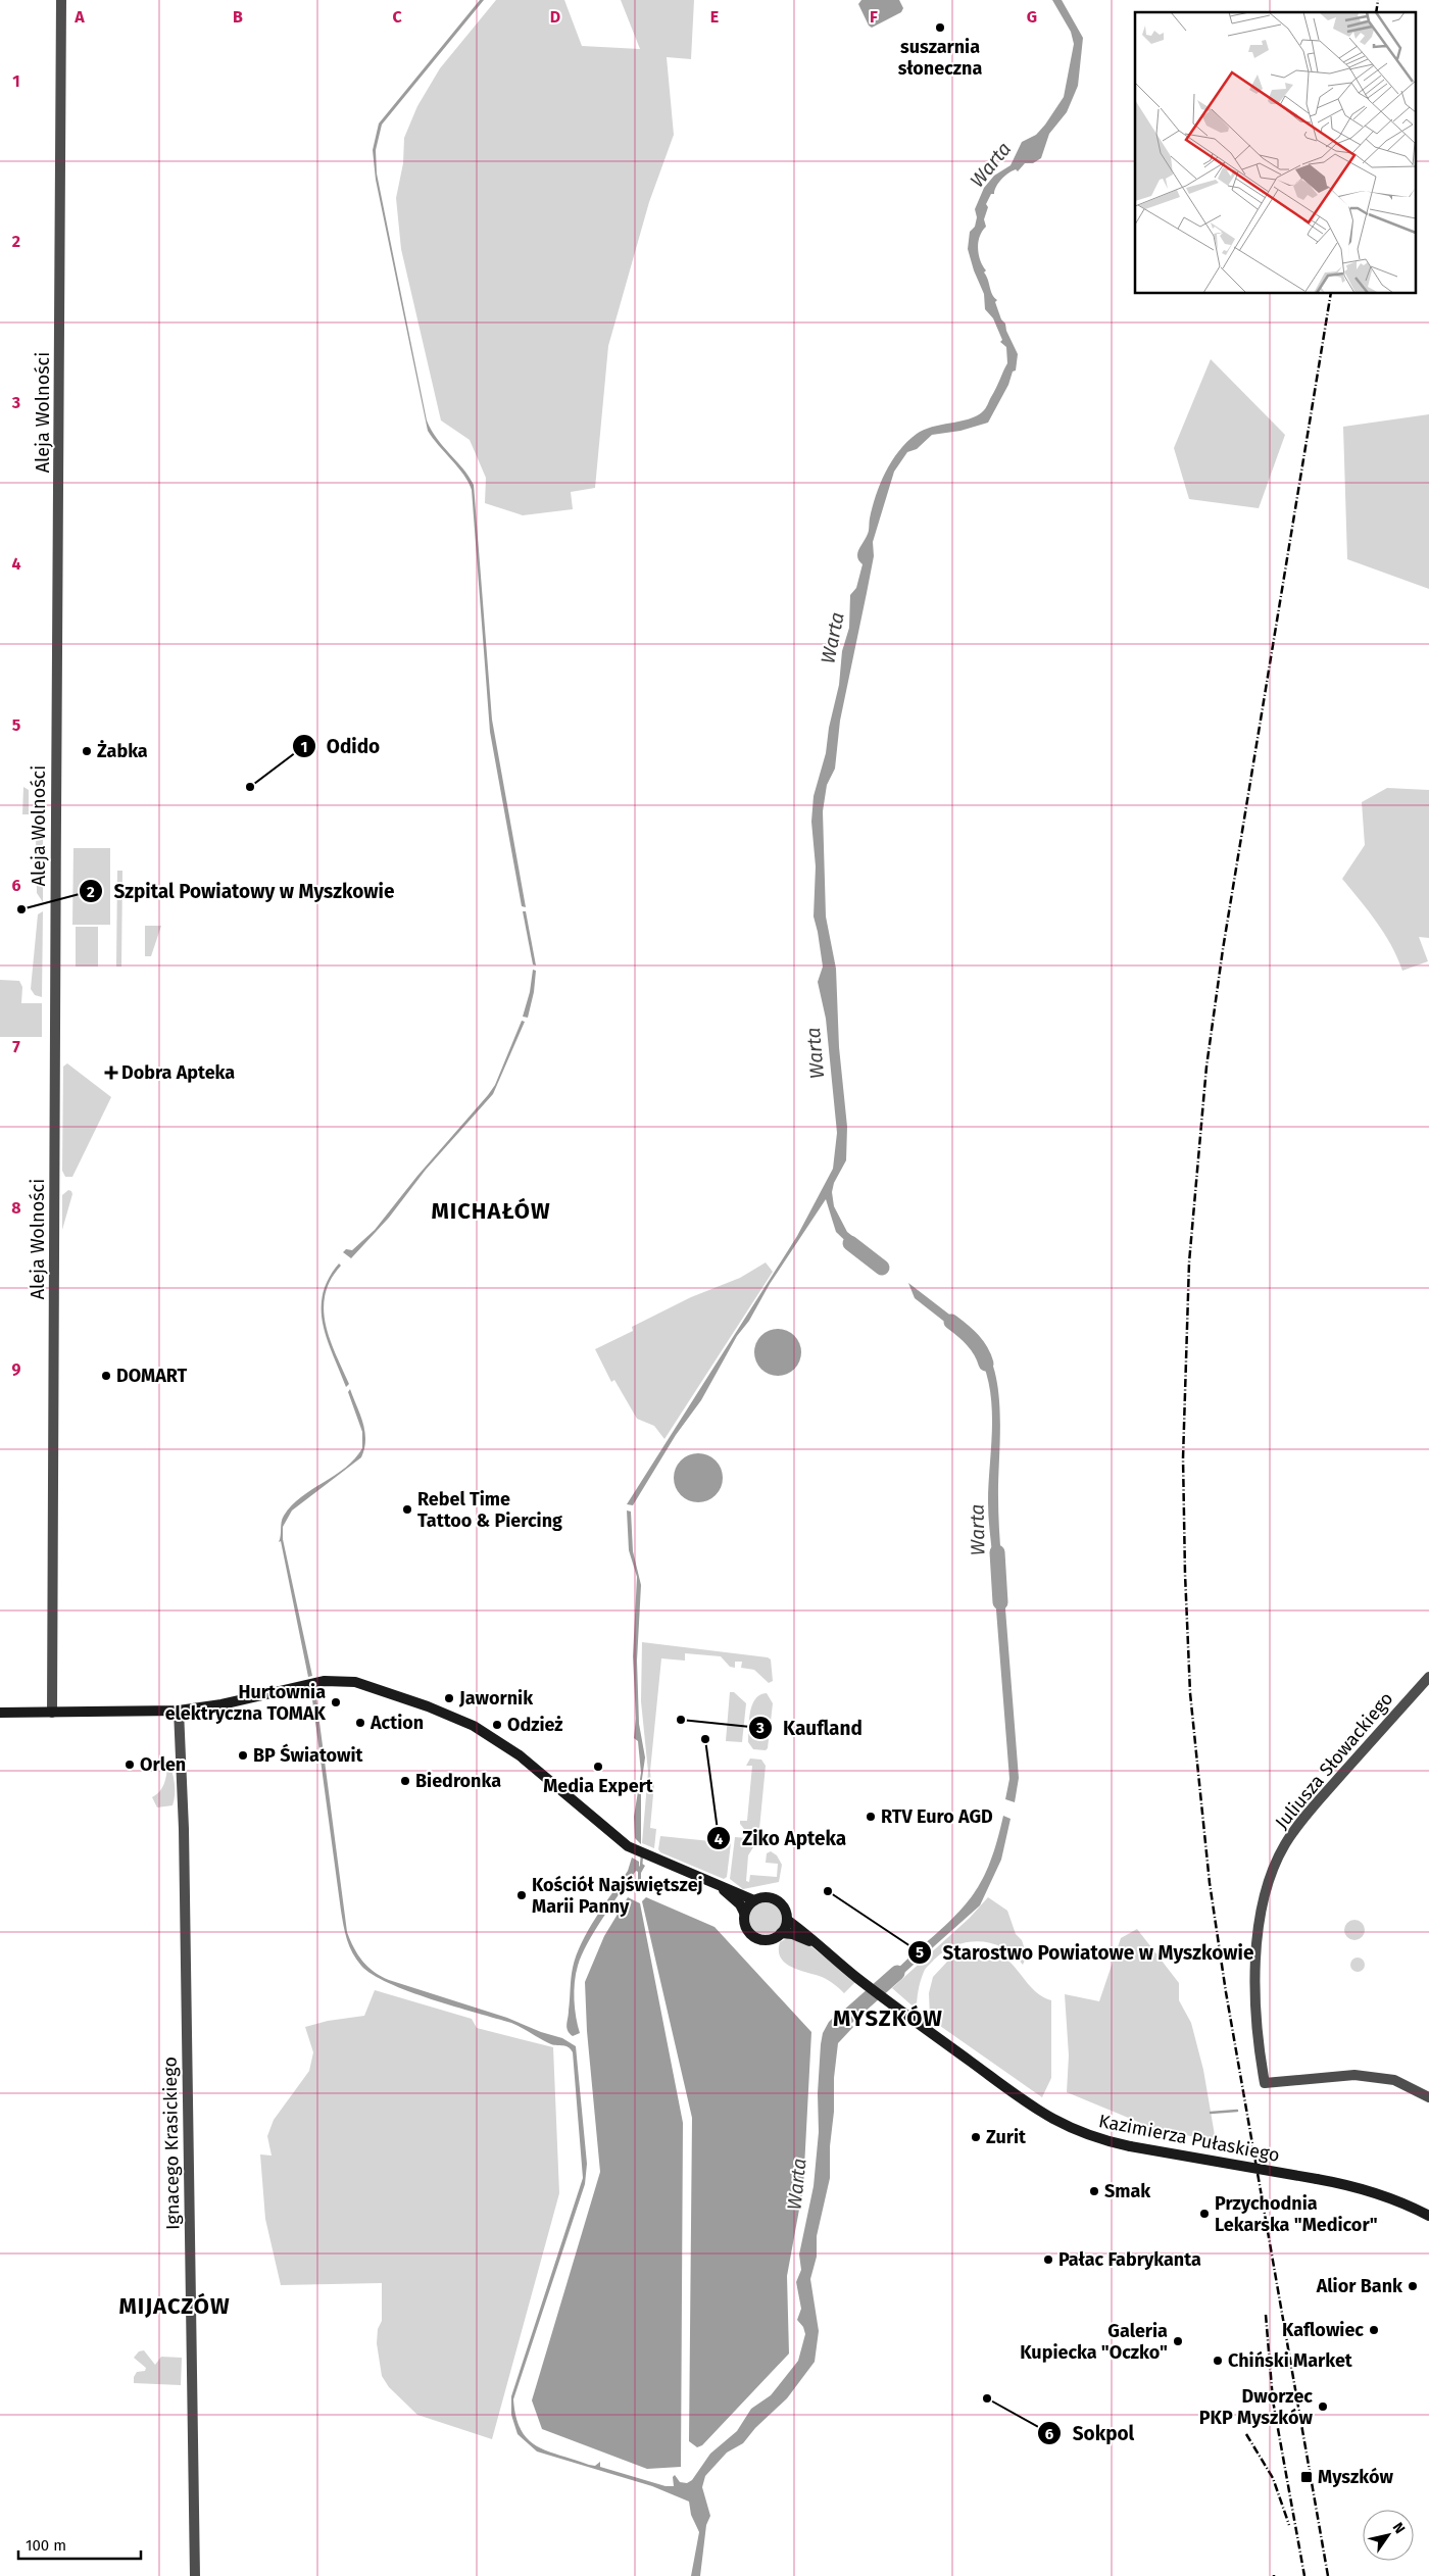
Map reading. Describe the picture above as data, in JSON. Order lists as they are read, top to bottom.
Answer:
{
  "streets": {
    "main road": ["Kazimierza Pułaskiego"],
    "street": ["Aleja Wolności", "Juliusza Słowackiego", "Ignacego Krasickiego"]
  },
  "districts": ["MICHAŁÓW", "MYSZKÓW", "MIJACZÓW"],
  "water": ["Warta"],
  "places": {
    "other": [
      "suszarnia słoneczna",
      "Żabka",
      "Odido",
      "Szpital Powiatowy w Myszkowie",
      "DOMART",
      "Rebel Time Tattoo & Piercing",
      "Jawornik",
      "Hurtownia elektryczna TOMAK",
      "Kaufland",
      "Action",
      "Odzież",
      "Ziko Apteka",
      "BP Światowit",
      "Orlen",
      "Media Expert",
      "Biedronka",
      "RTV Euro AGD",
      "Starostwo Powiatowe w Myszkowie",
      "Kościół Najświętszej Marii Panny",
      "Zurit",
      "Smak",
      "Przychodnia Lekarska \"Medicor\"",
      "Pałac Fabrykanta",
      "Alior Bank",
      "Kaflowiec",
      "Galeria Kupiecka \"Oczko\"",
      "Chiński Market",
      "Sokpol",
      "Dworzec PKP Myszków"
    ],
    "health": ["Dobra Apteka"],
    "transit": ["Myszków"]
  },
  "scale_bar": "100 m",
  "north": "top right",
  "grid": {
    "columns": [
      "A",
      "B",
      "C",
      "D",
      "E",
      "F",
      "G"
    ],
    "rows": [
      "1",
      "2",
      "3",
      "4",
      "5",
      "6",
      "7",
      "8",
      "9"
    ]
  }
}
